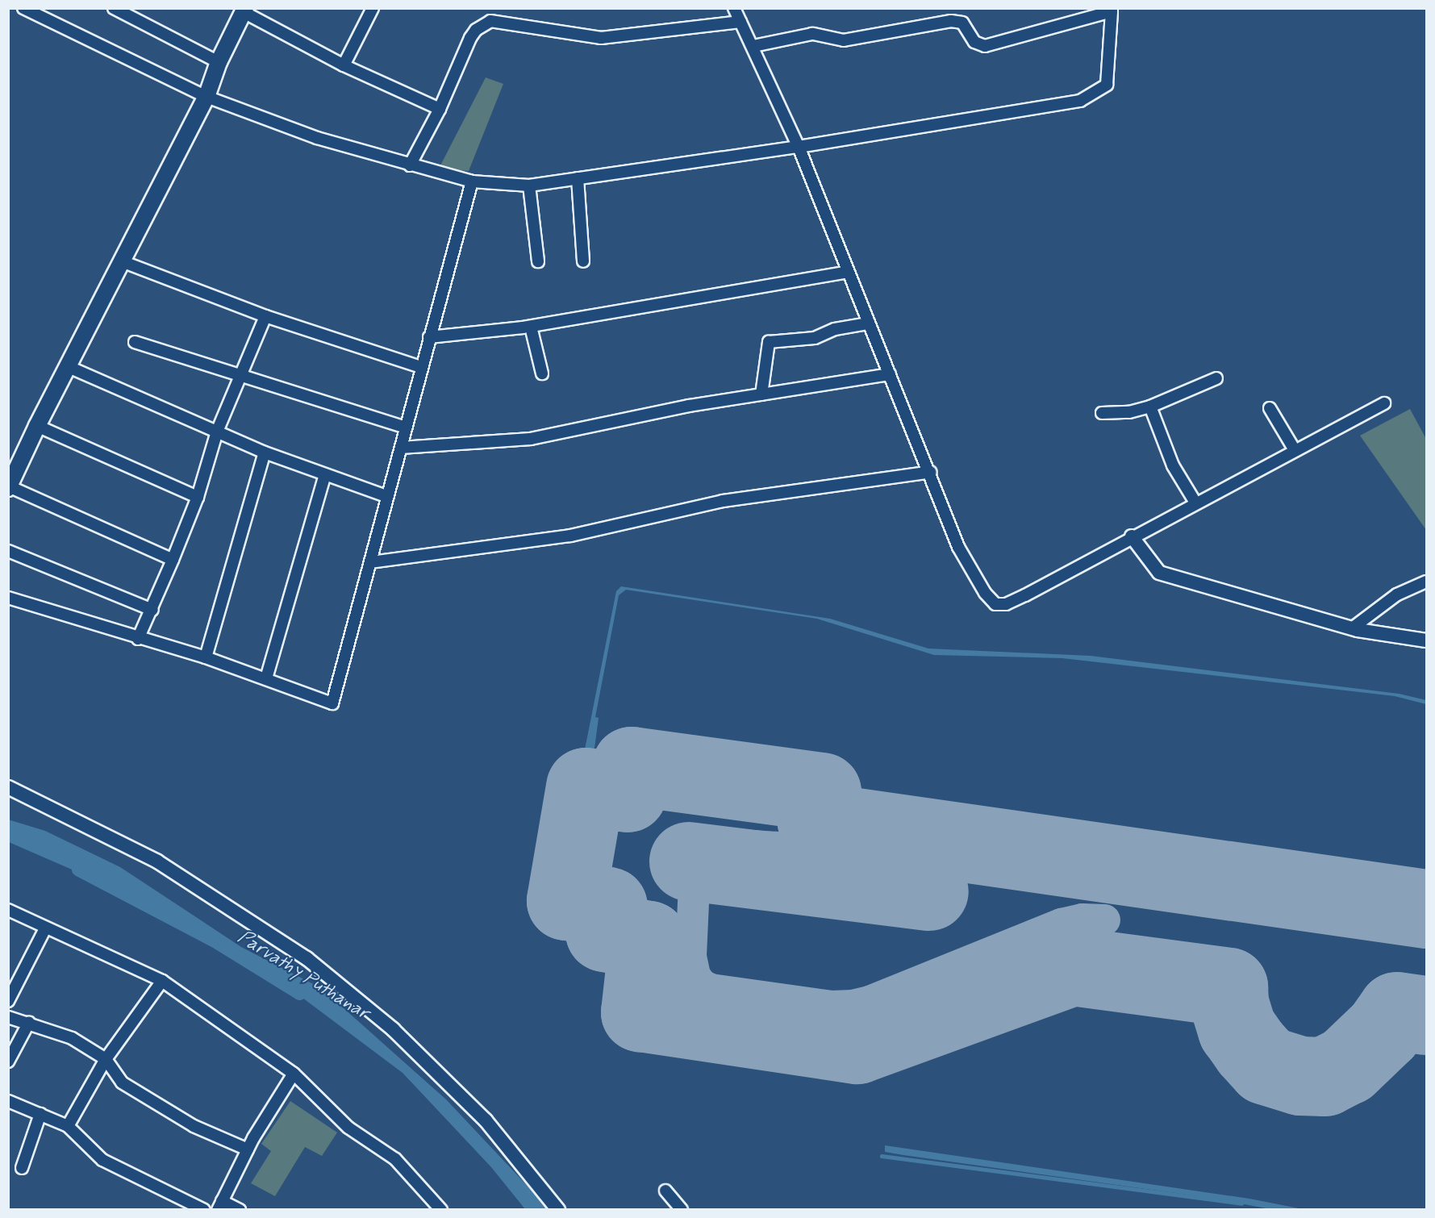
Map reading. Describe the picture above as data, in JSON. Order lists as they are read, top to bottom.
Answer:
{
  "water": ["Parvathy Puthanar"]
}
